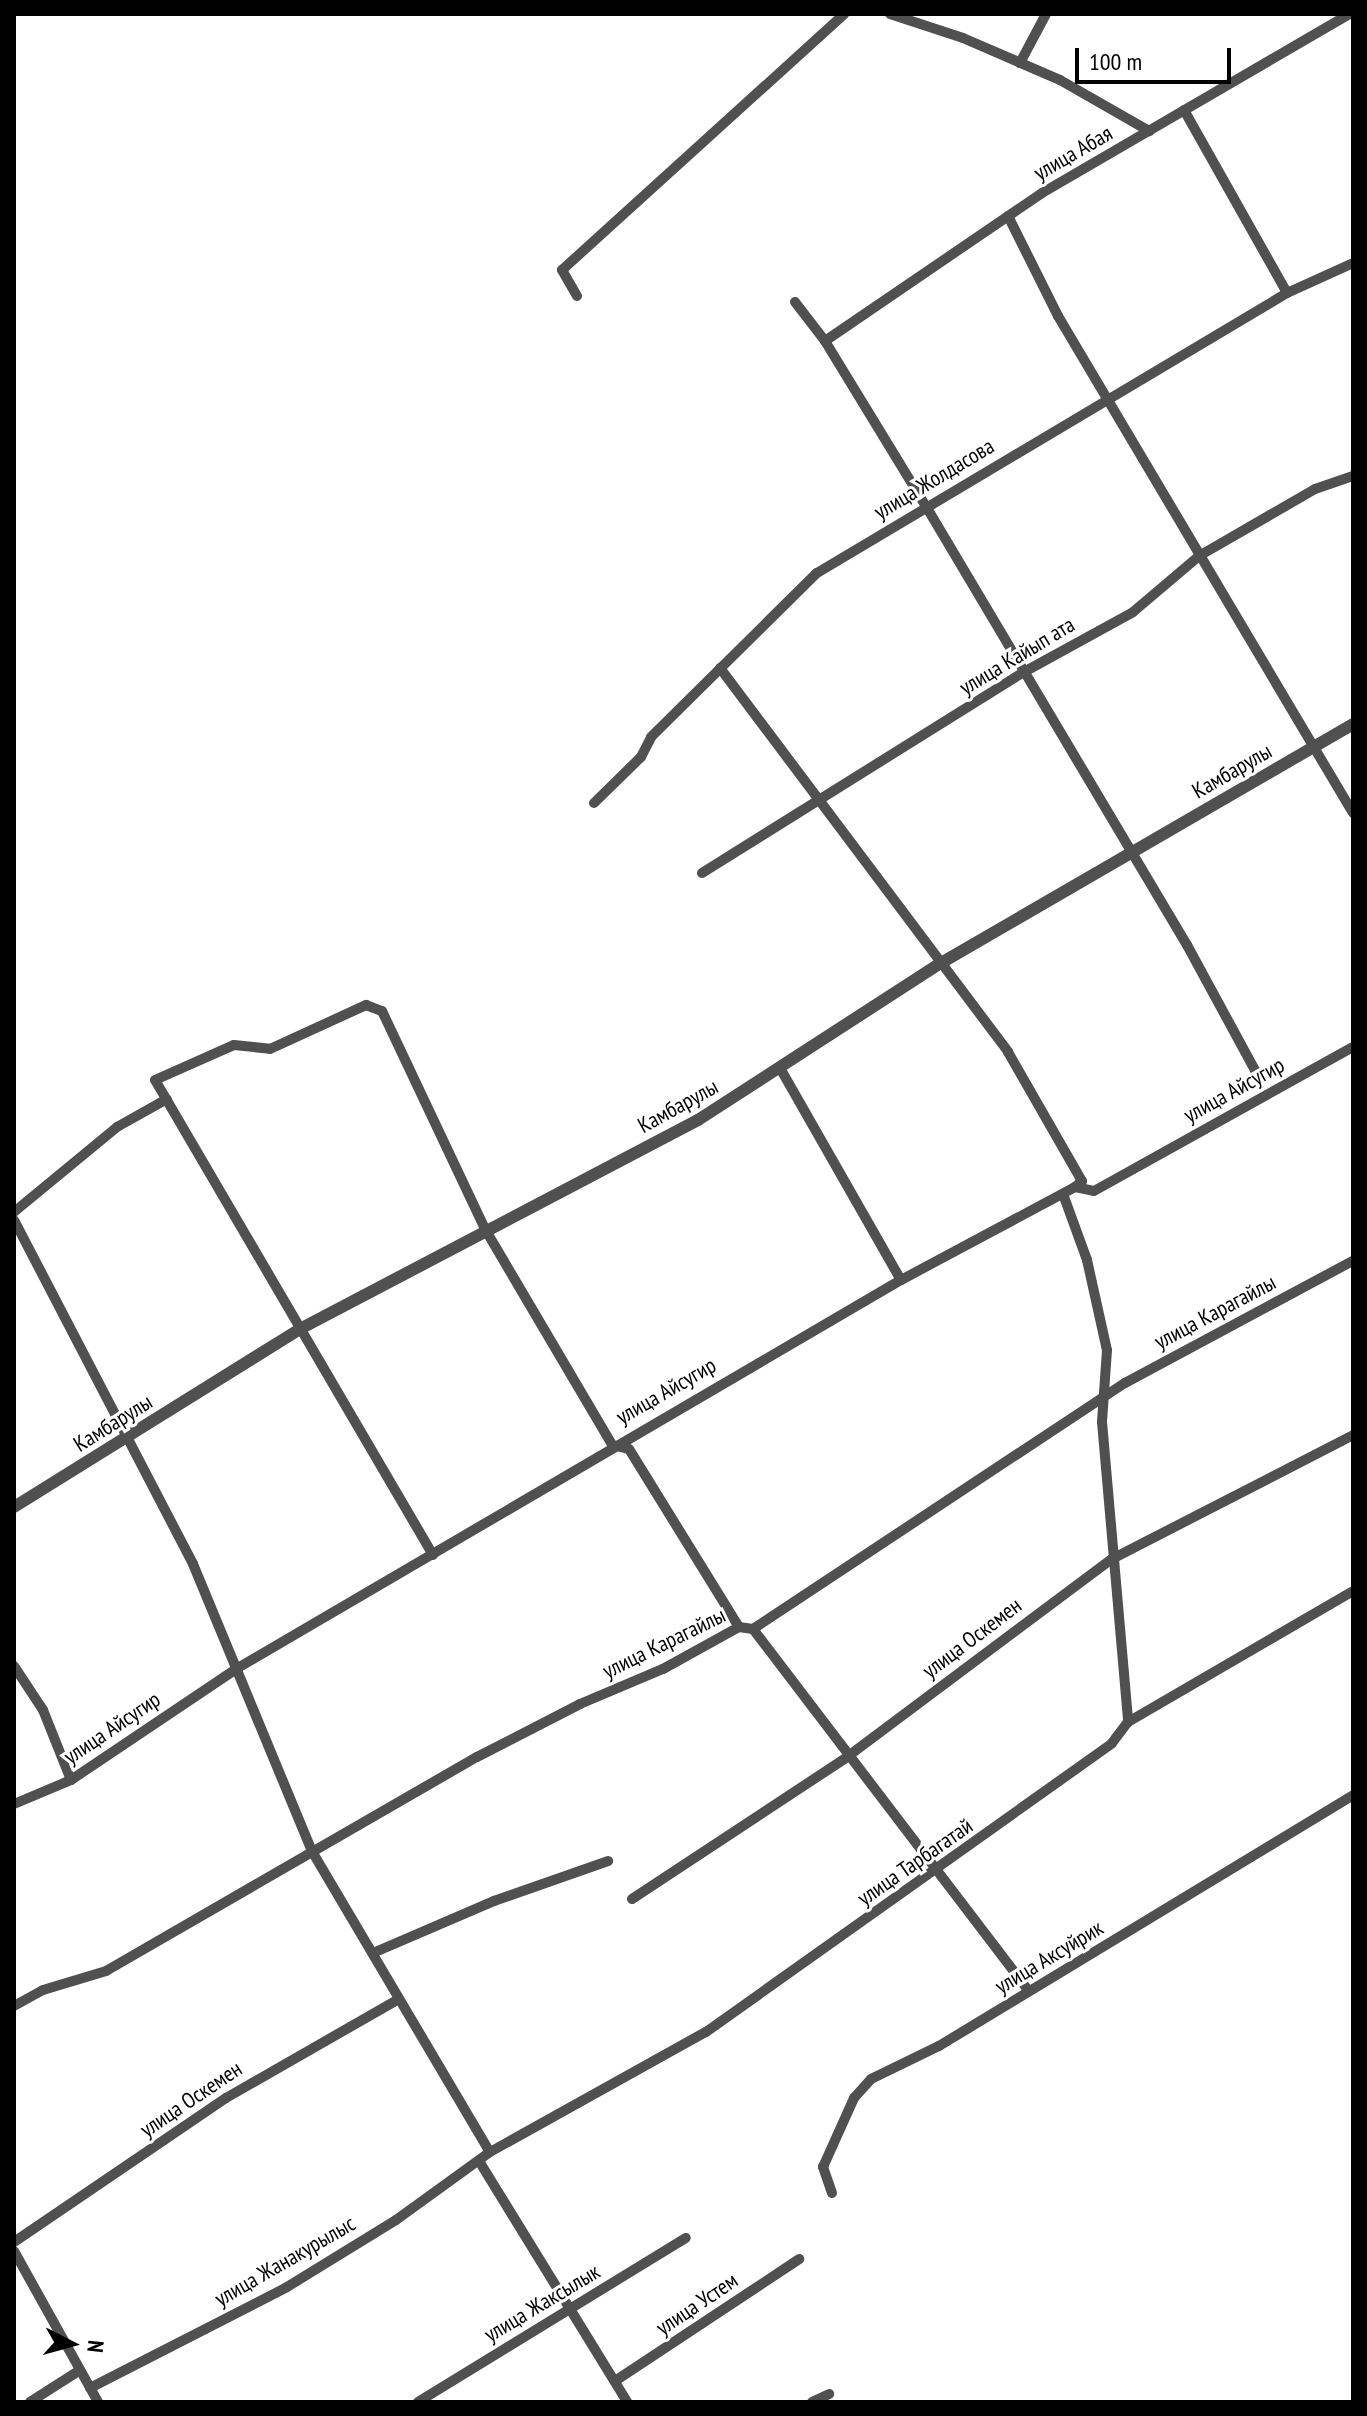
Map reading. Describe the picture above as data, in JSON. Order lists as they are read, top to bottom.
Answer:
{
  "streets": {
    "street": [
      "улица Абая",
      "улица Жолдасова",
      "улица Кайып ата",
      "Камбарулы",
      "улица Айсугир",
      "улица Карагайлы",
      "улица Оскемен",
      "улица Тарбагатай",
      "улица Аксуйрик",
      "улица Жанакурылыс",
      "улица Жаксылык",
      "улица Устем"
    ]
  },
  "crossings": [
    ["улица Тарбагатай", "улица Жанакурылыс"]
  ],
  "scale_bar": "100 m",
  "north": "right"
}
